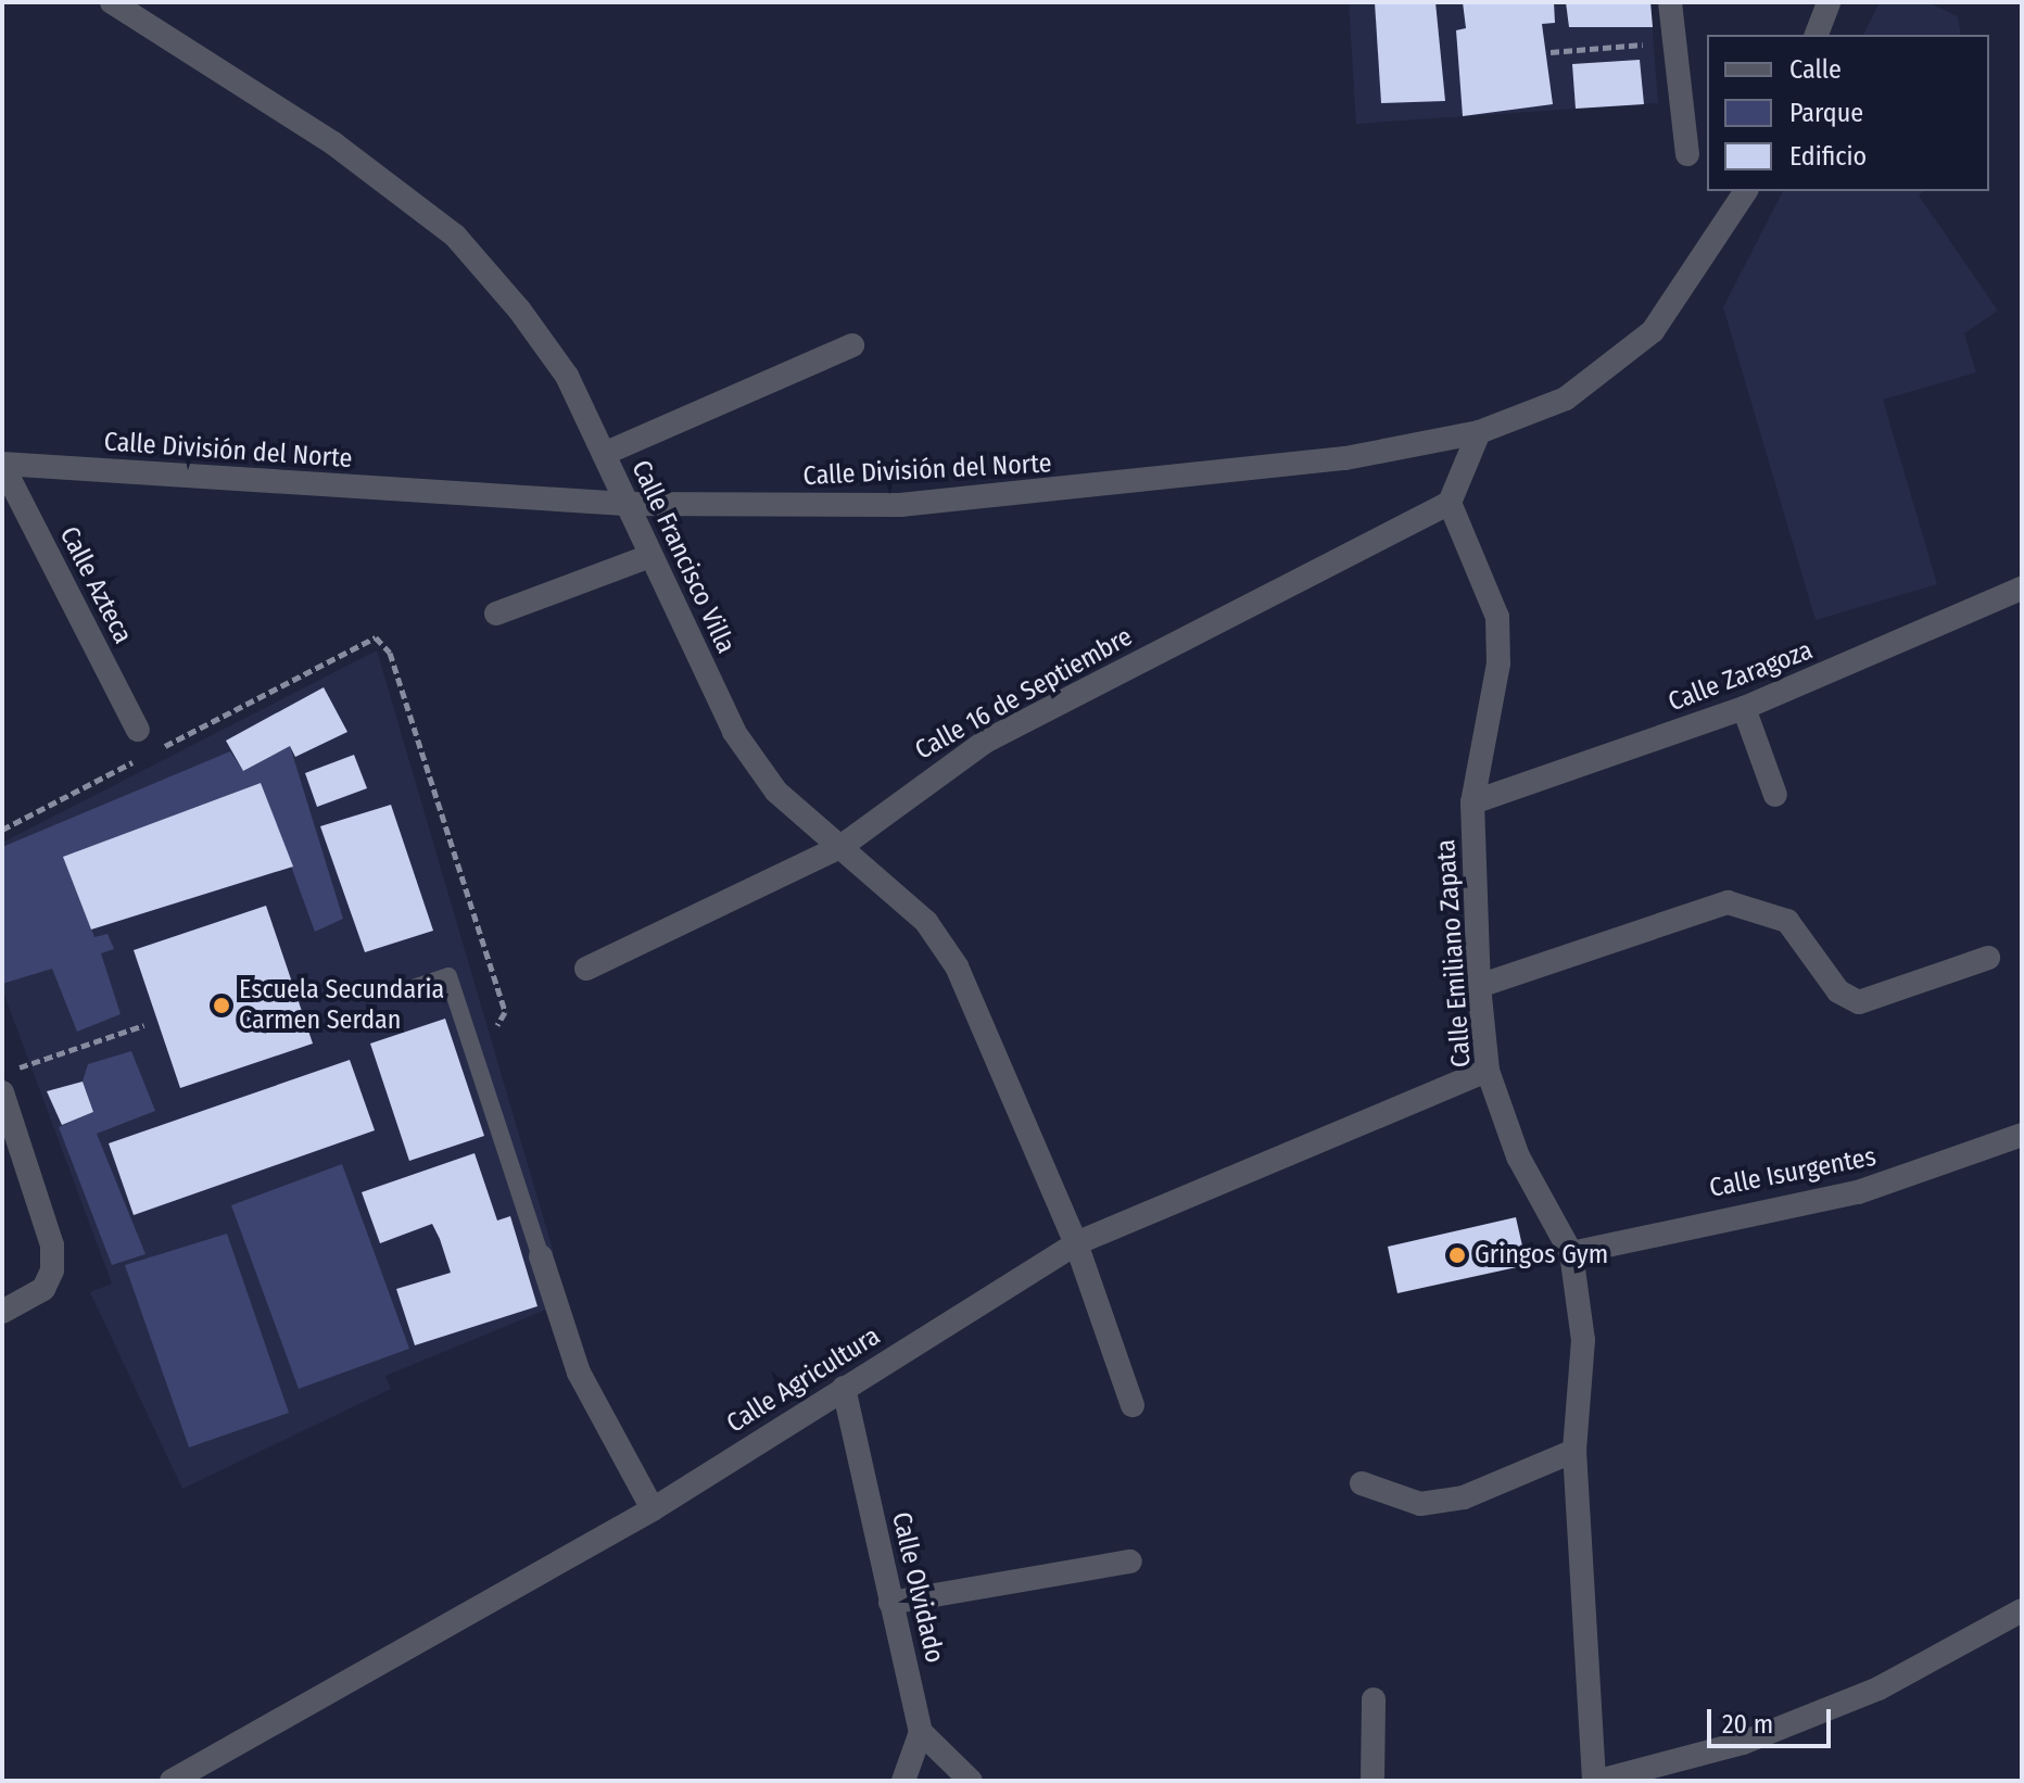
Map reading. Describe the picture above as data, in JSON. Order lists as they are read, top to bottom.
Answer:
{
  "streets": {
    "street": [
      "Calle División del Norte",
      "Calle Francisco Villa",
      "Calle Azteca",
      "Calle Zaragoza",
      "Calle 16 de Septiembre",
      "Calle Emiliano Zapata",
      "Calle Isurgentes",
      "Calle Agricultura",
      "Calle Olvidado"
    ]
  },
  "crossings": [
    ["Calle División del Norte", "Calle Francisco Villa"],
    ["Calle División del Norte", "Calle Azteca"],
    ["Calle Francisco Villa", "Calle 16 de Septiembre"],
    ["Calle Francisco Villa", "Calle Agricultura"],
    ["Calle Zaragoza", "Calle Emiliano Zapata"],
    ["Calle 16 de Septiembre", "Calle Emiliano Zapata"],
    ["Calle Emiliano Zapata", "Calle Isurgentes"],
    ["Calle Emiliano Zapata", "Calle Agricultura"],
    ["Calle Agricultura", "Calle Olvidado"]
  ],
  "places": ["Escuela Secundaria Carmen Serdan", "Gringos Gym"],
  "legend": ["Calle", "Parque", "Edificio"],
  "scale_bar": "20 m"
}
